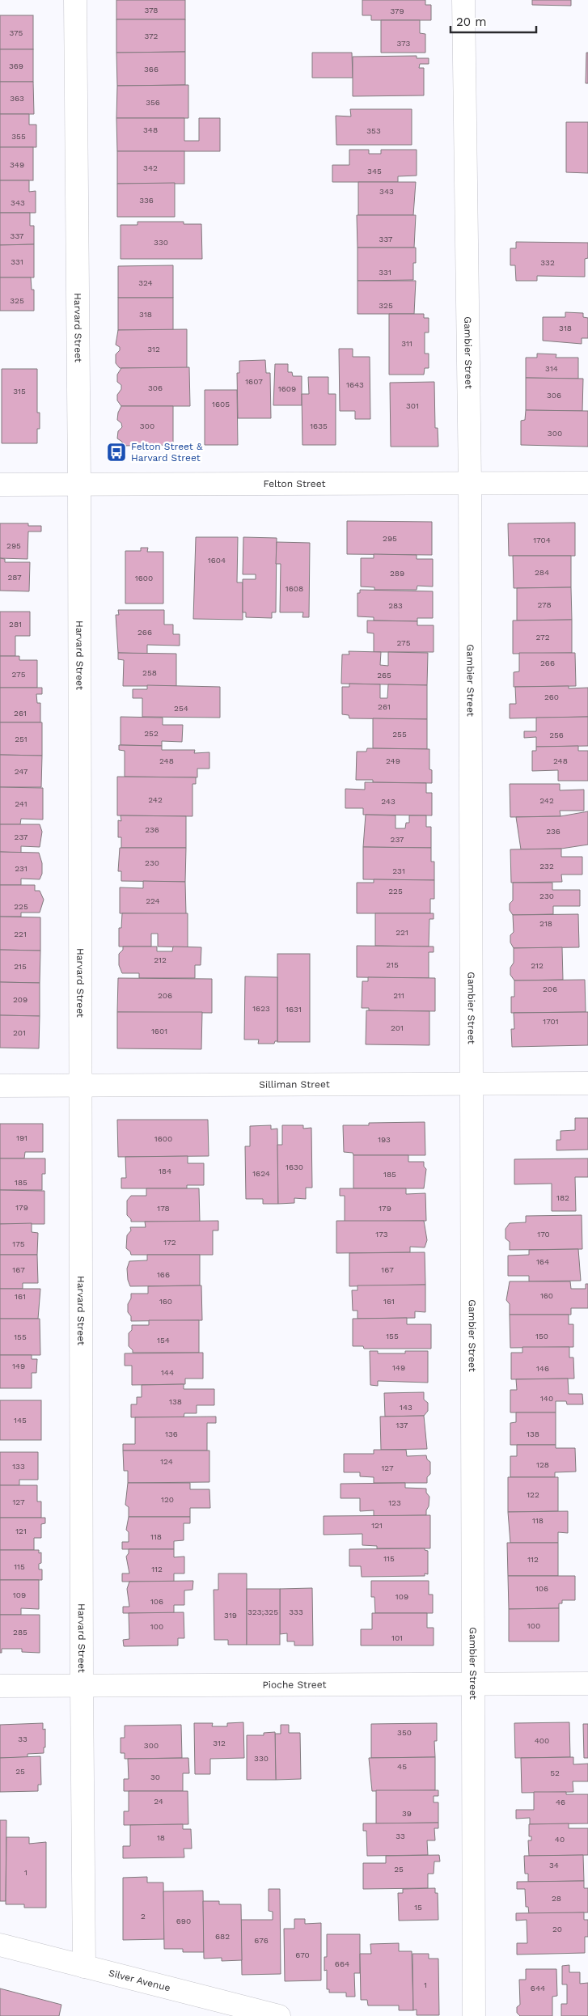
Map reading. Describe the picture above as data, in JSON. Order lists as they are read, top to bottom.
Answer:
{
  "streets": {
    "street": [
      "Harvard Street",
      "Gambier Street",
      "Felton Street",
      "Silliman Street",
      "Pioche Street",
      "Silver Avenue"
    ]
  },
  "crossings": [
    ["Harvard Street", "Felton Street"],
    ["Harvard Street", "Silliman Street"],
    ["Harvard Street", "Pioche Street"],
    ["Harvard Street", "Silver Avenue"],
    ["Gambier Street", "Felton Street"],
    ["Gambier Street", "Silliman Street"],
    ["Gambier Street", "Pioche Street"]
  ],
  "places": {
    "bus stop": ["Felton Street & Harvard Street"]
  },
  "house_numbers": [
    "378",
    "379",
    "375",
    "372",
    "373",
    "369",
    "366",
    "363",
    "356",
    "348",
    "353",
    "355",
    "349",
    "342",
    "345",
    "343",
    "336",
    "343",
    "337",
    "337",
    "330",
    "331",
    "332",
    "331",
    "324",
    "325",
    "325",
    "318",
    "318",
    "311",
    "312",
    "314",
    "1607",
    "1643",
    "306",
    "1609",
    "315",
    "306",
    "1605",
    "301",
    "300",
    "1635",
    "300",
    "295",
    "1704",
    "295",
    "1604",
    "284",
    "289",
    "287",
    "1600",
    "1608",
    "278",
    "283",
    "281",
    "266",
    "272",
    "275",
    "266",
    "258",
    "275",
    "265",
    "260",
    "261",
    "254",
    "261",
    "252",
    "255",
    "256",
    "251",
    "248",
    "249",
    "248",
    "247",
    "242",
    "242",
    "243",
    "241",
    "236",
    "236",
    "237",
    "237",
    "230",
    "232",
    "231",
    "231",
    "225",
    "230",
    "224",
    "225",
    "218",
    "221",
    "221",
    "212",
    "215",
    "212",
    "215",
    "206",
    "206",
    "211",
    "209",
    "1623",
    "1631",
    "1701",
    "201",
    "1601",
    "201",
    "191",
    "1600",
    "193",
    "1630",
    "184",
    "1624",
    "185",
    "185",
    "182",
    "179",
    "178",
    "179",
    "173",
    "170",
    "172",
    "175",
    "164",
    "167",
    "167",
    "166",
    "160",
    "161",
    "160",
    "161",
    "155",
    "150",
    "155",
    "154",
    "149",
    "149",
    "146",
    "144",
    "140",
    "138",
    "143",
    "145",
    "137",
    "136",
    "138",
    "124",
    "128",
    "133",
    "127",
    "122",
    "120",
    "127",
    "123",
    "118",
    "121",
    "121",
    "118",
    "115",
    "112",
    "115",
    "112",
    "106",
    "109",
    "109",
    "106",
    "323;325",
    "333",
    "319",
    "100",
    "100",
    "285",
    "101",
    "350",
    "33",
    "400",
    "312",
    "300",
    "330",
    "45",
    "25",
    "52",
    "30",
    "24",
    "46",
    "39",
    "33",
    "18",
    "40",
    "34",
    "25",
    "1",
    "28",
    "15",
    "2",
    "690",
    "20",
    "682",
    "676",
    "670",
    "664",
    "1",
    "644"
  ],
  "scale_bar": "20 m"
}
